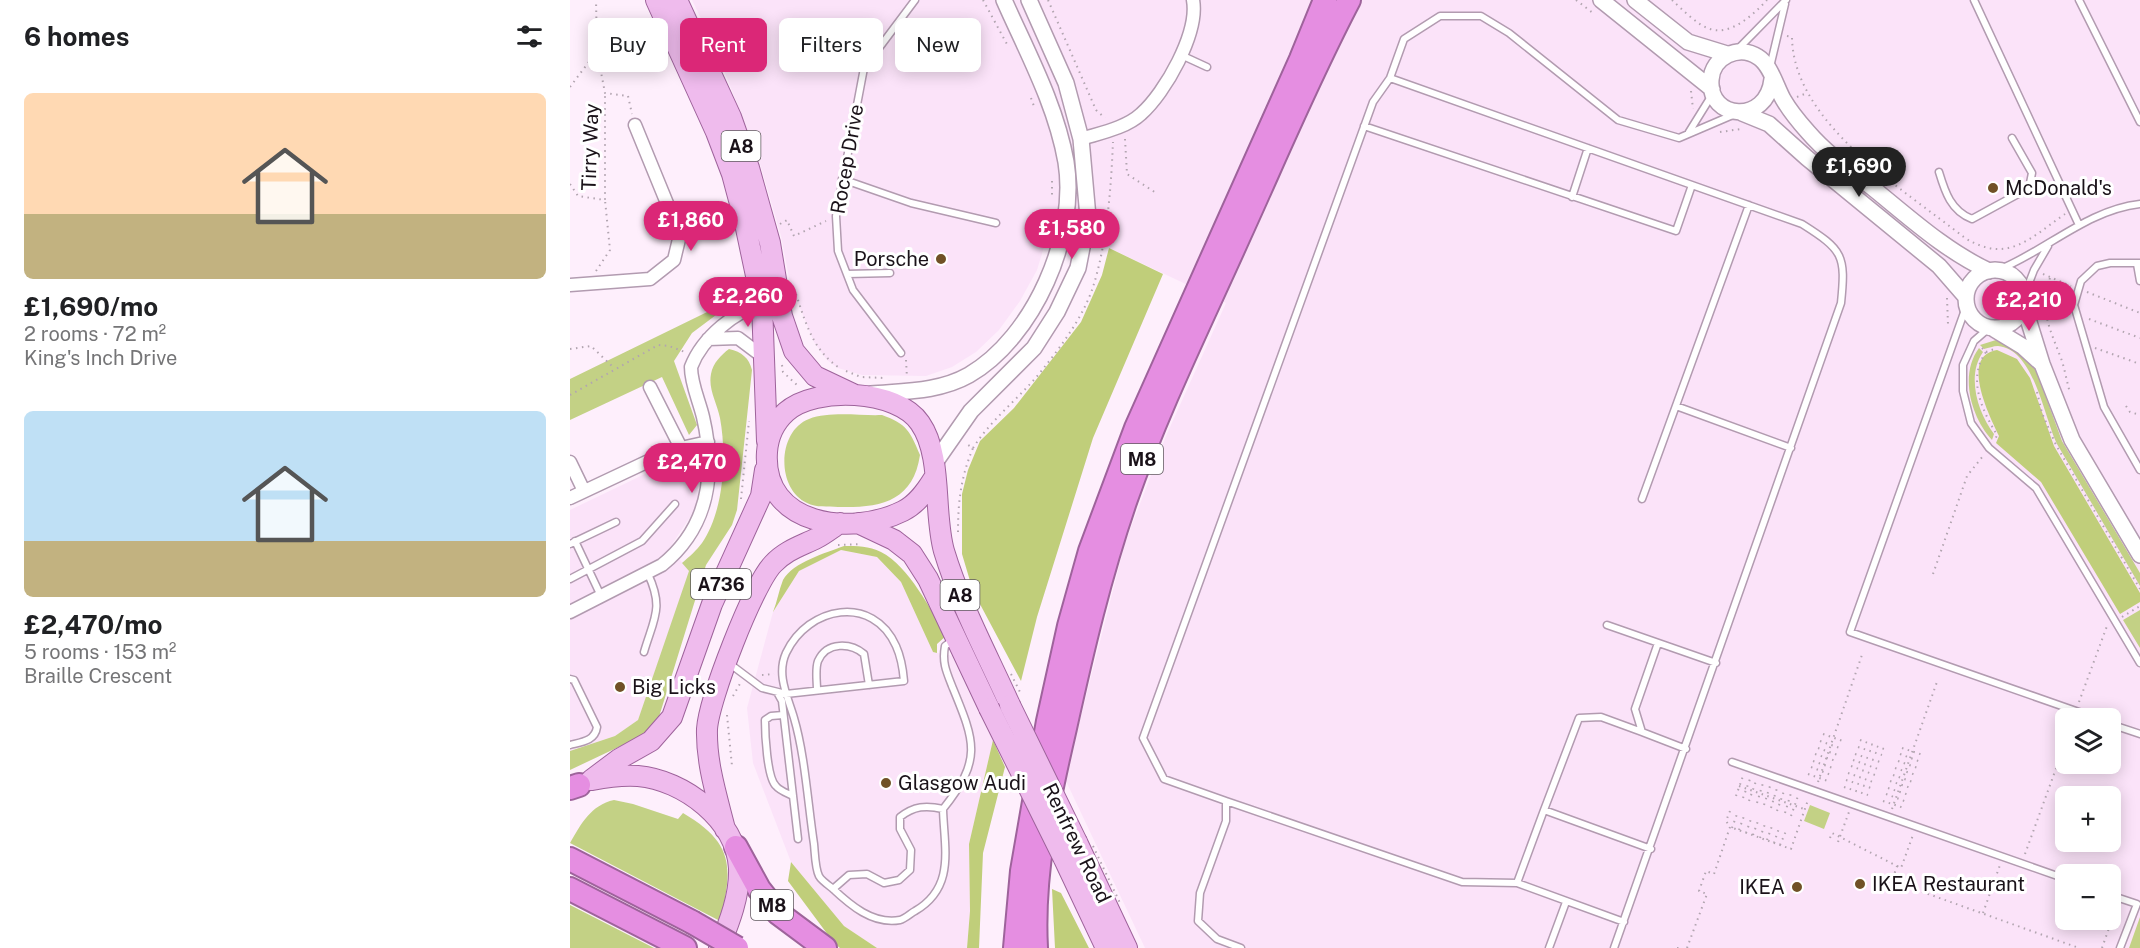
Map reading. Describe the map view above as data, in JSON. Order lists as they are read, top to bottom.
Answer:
{
  "streets": {
    "highway": ["M8"],
    "main road": ["A8", "A736", "Renfrew Road"],
    "lane": ["Rocep Drive"],
    "path": ["Tirry Way"]
  },
  "crossings": [
    ["A8", "A736"],
    ["A8", "Renfrew Road"],
    ["M8", "A736"],
    ["A736", "Renfrew Road"]
  ],
  "places": [
    "McDonald's",
    "Porsche",
    "Big Licks",
    "Glasgow Audi",
    "IKEA Restaurant",
    "IKEA"
  ],
  "page": {
    "heading": "6 homes",
    "chip": [
      "Buy",
      "Rent",
      "Filters",
      "New"
    ],
    "list": [
      {
        "name": "£1,690/mo",
        "note": "2 rooms · 72 m² · King's Inch Drive"
      },
      {
        "name": "£2,470/mo",
        "note": "5 rooms · 153 m² · Braille Crescent"
      }
    ],
    "price": [
      "£1,690",
      "£1,860",
      "£1,580",
      "£2,260",
      "£2,210",
      "£2,470"
    ],
    "map_buttons": ["+", "−"]
  }
}
